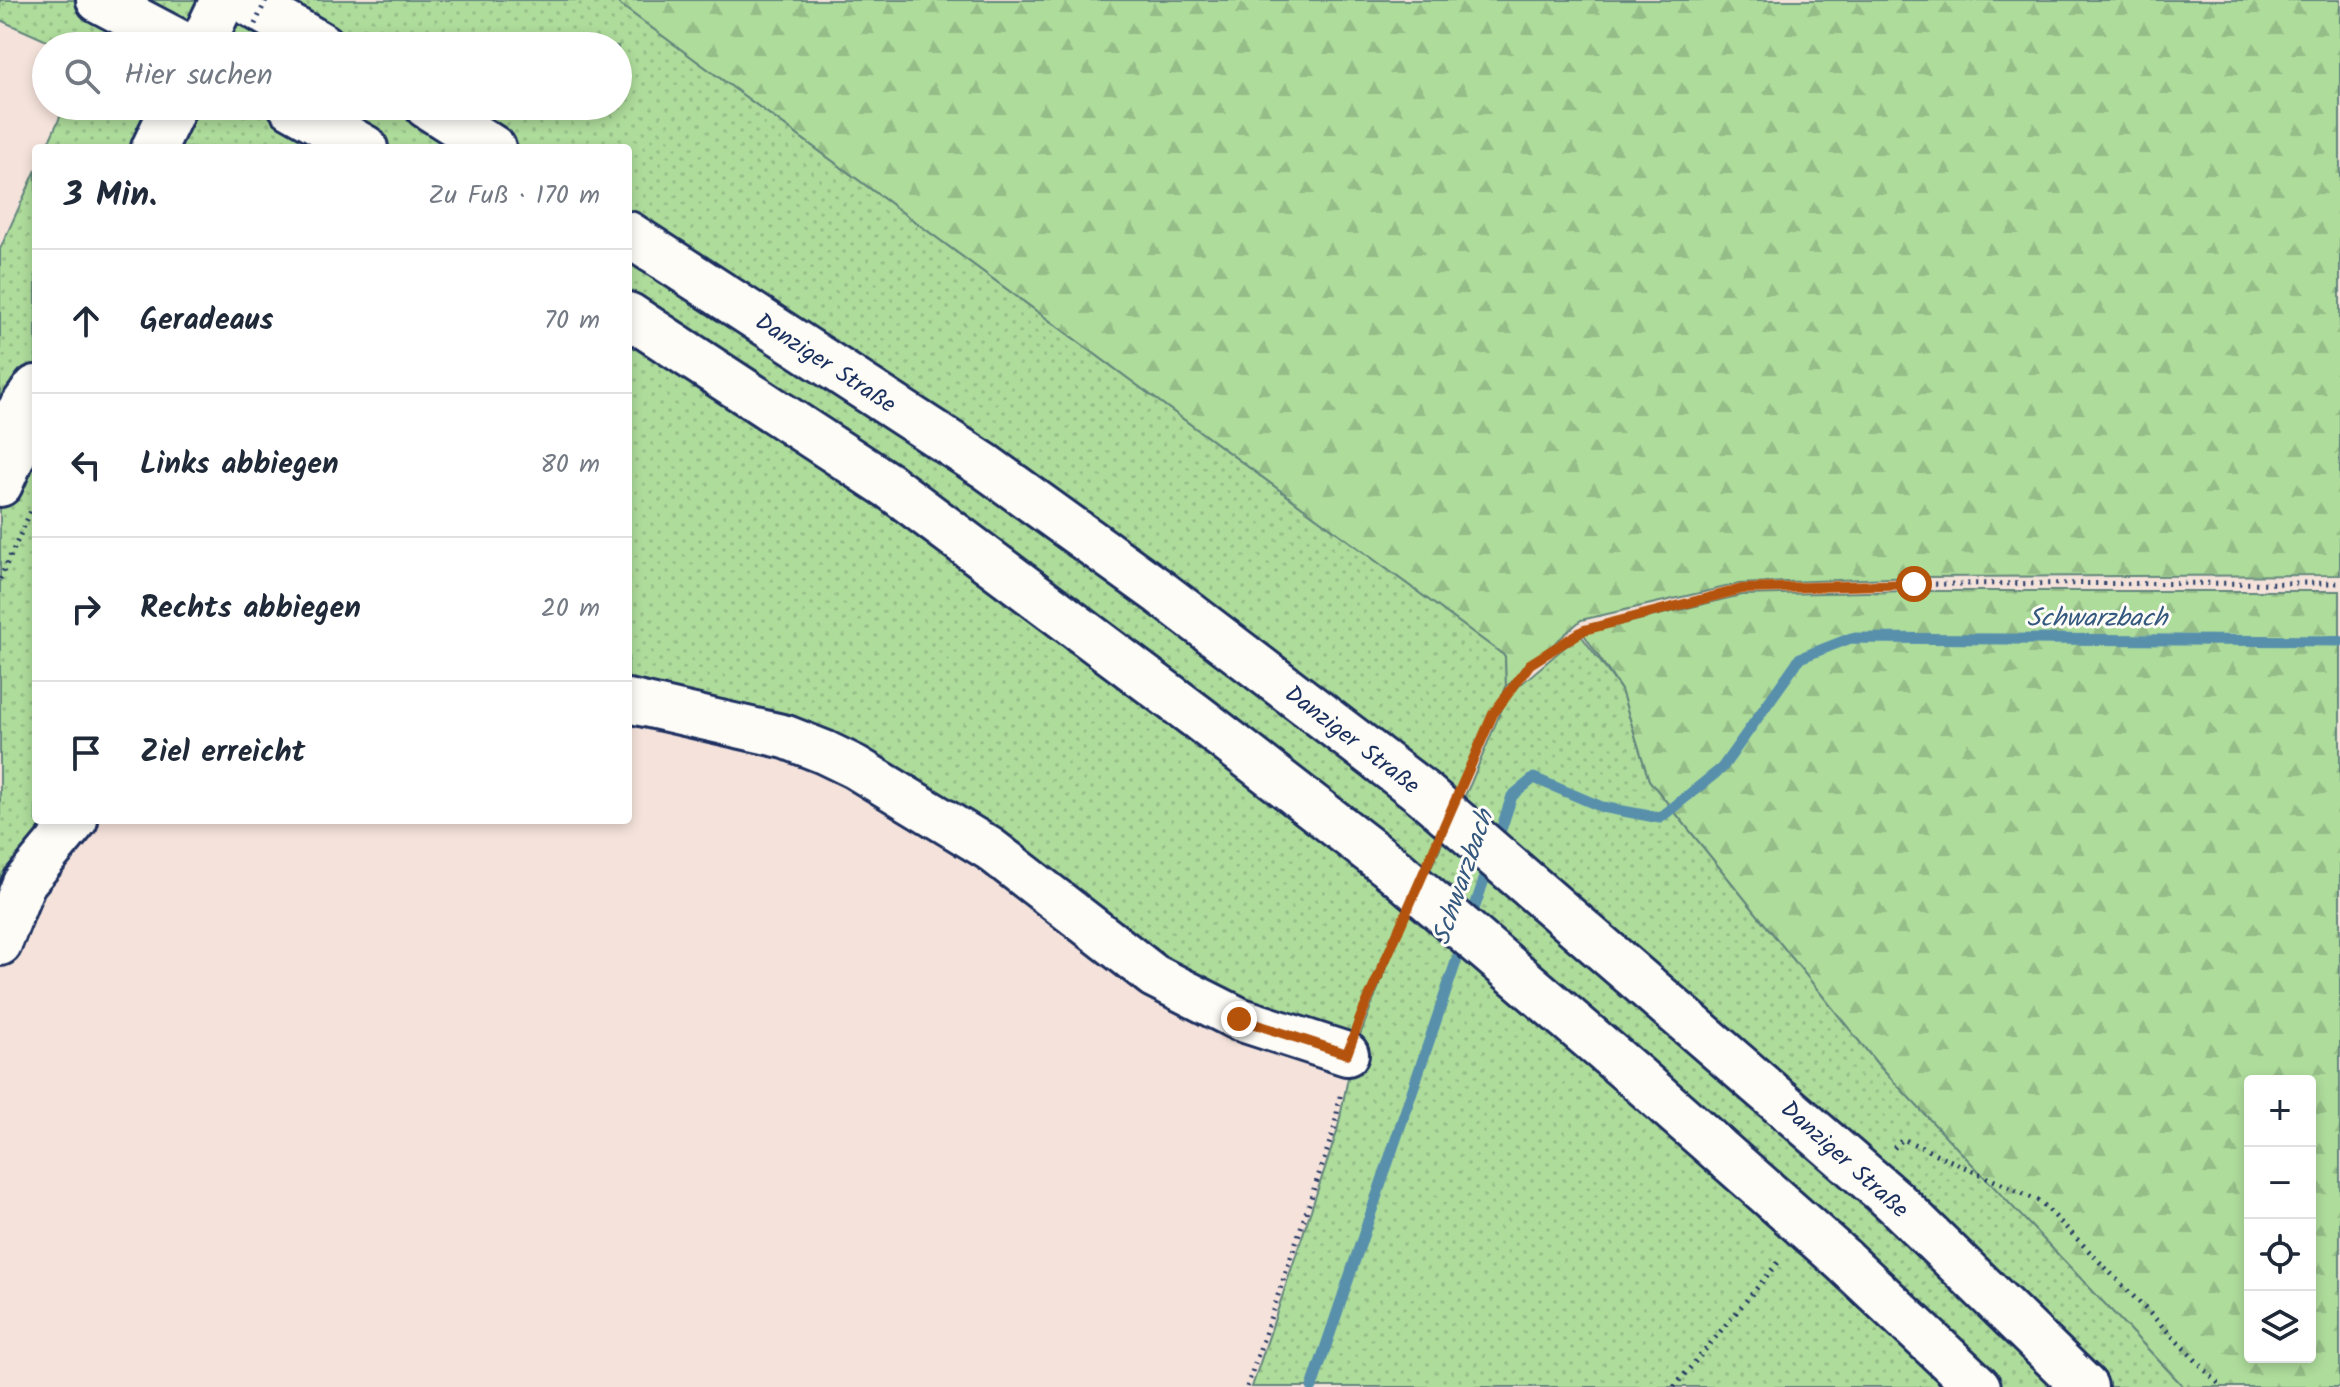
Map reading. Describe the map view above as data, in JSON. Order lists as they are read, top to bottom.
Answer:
{
  "streets": {
    "main road": ["Danziger Straße"]
  },
  "water": ["Schwarzbach"],
  "page": {
    "search": "Hier suchen",
    "heading": ["3 Min.", "Zu Fuß · 170 m"],
    "list": [
      ["Geradeaus", "70 m"],
      ["Links abbiegen", "80 m"],
      ["Rechts abbiegen", "20 m"],
      "Ziel erreicht"
    ],
    "map_buttons": ["+", "−"]
  }
}
